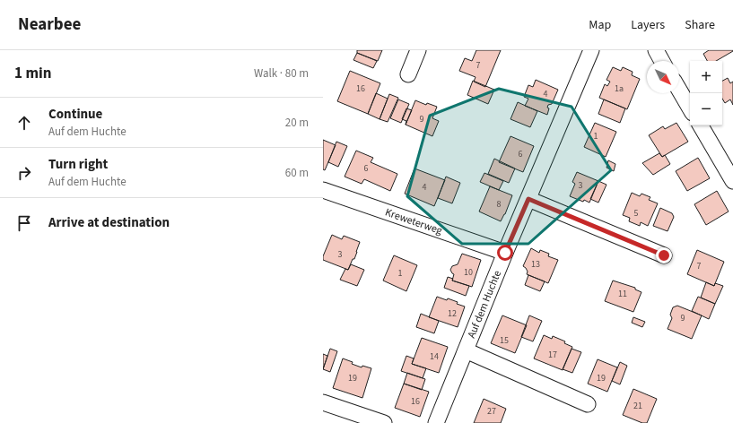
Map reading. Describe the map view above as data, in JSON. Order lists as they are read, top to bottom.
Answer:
{
  "streets": {
    "street": ["Kreweterweg", "Auf dem Huchte"]
  },
  "crossings": [
    ["Kreweterweg", "Auf dem Huchte"]
  ],
  "house_numbers": [
    "7",
    "16",
    "1a",
    "4",
    "9",
    "1",
    "6",
    "6",
    "3",
    "4",
    "8",
    "5",
    "3",
    "13",
    "7",
    "10",
    "1",
    "11",
    "12",
    "9",
    "15",
    "17",
    "14",
    "19",
    "19",
    "16",
    "21",
    "27"
  ],
  "north": "bottom right",
  "page": {
    "header": "Nearbee",
    "nav": ["Map", "Layers", "Share"],
    "heading": ["1 min", "Walk · 80 m"],
    "map_buttons": ["+", "−"],
    "list": [
      ["Continue", "Auf dem Huchte", "20 m"],
      ["Turn right", "Auf dem Huchte", "60 m"],
      "Arrive at destination"
    ]
  }
}
